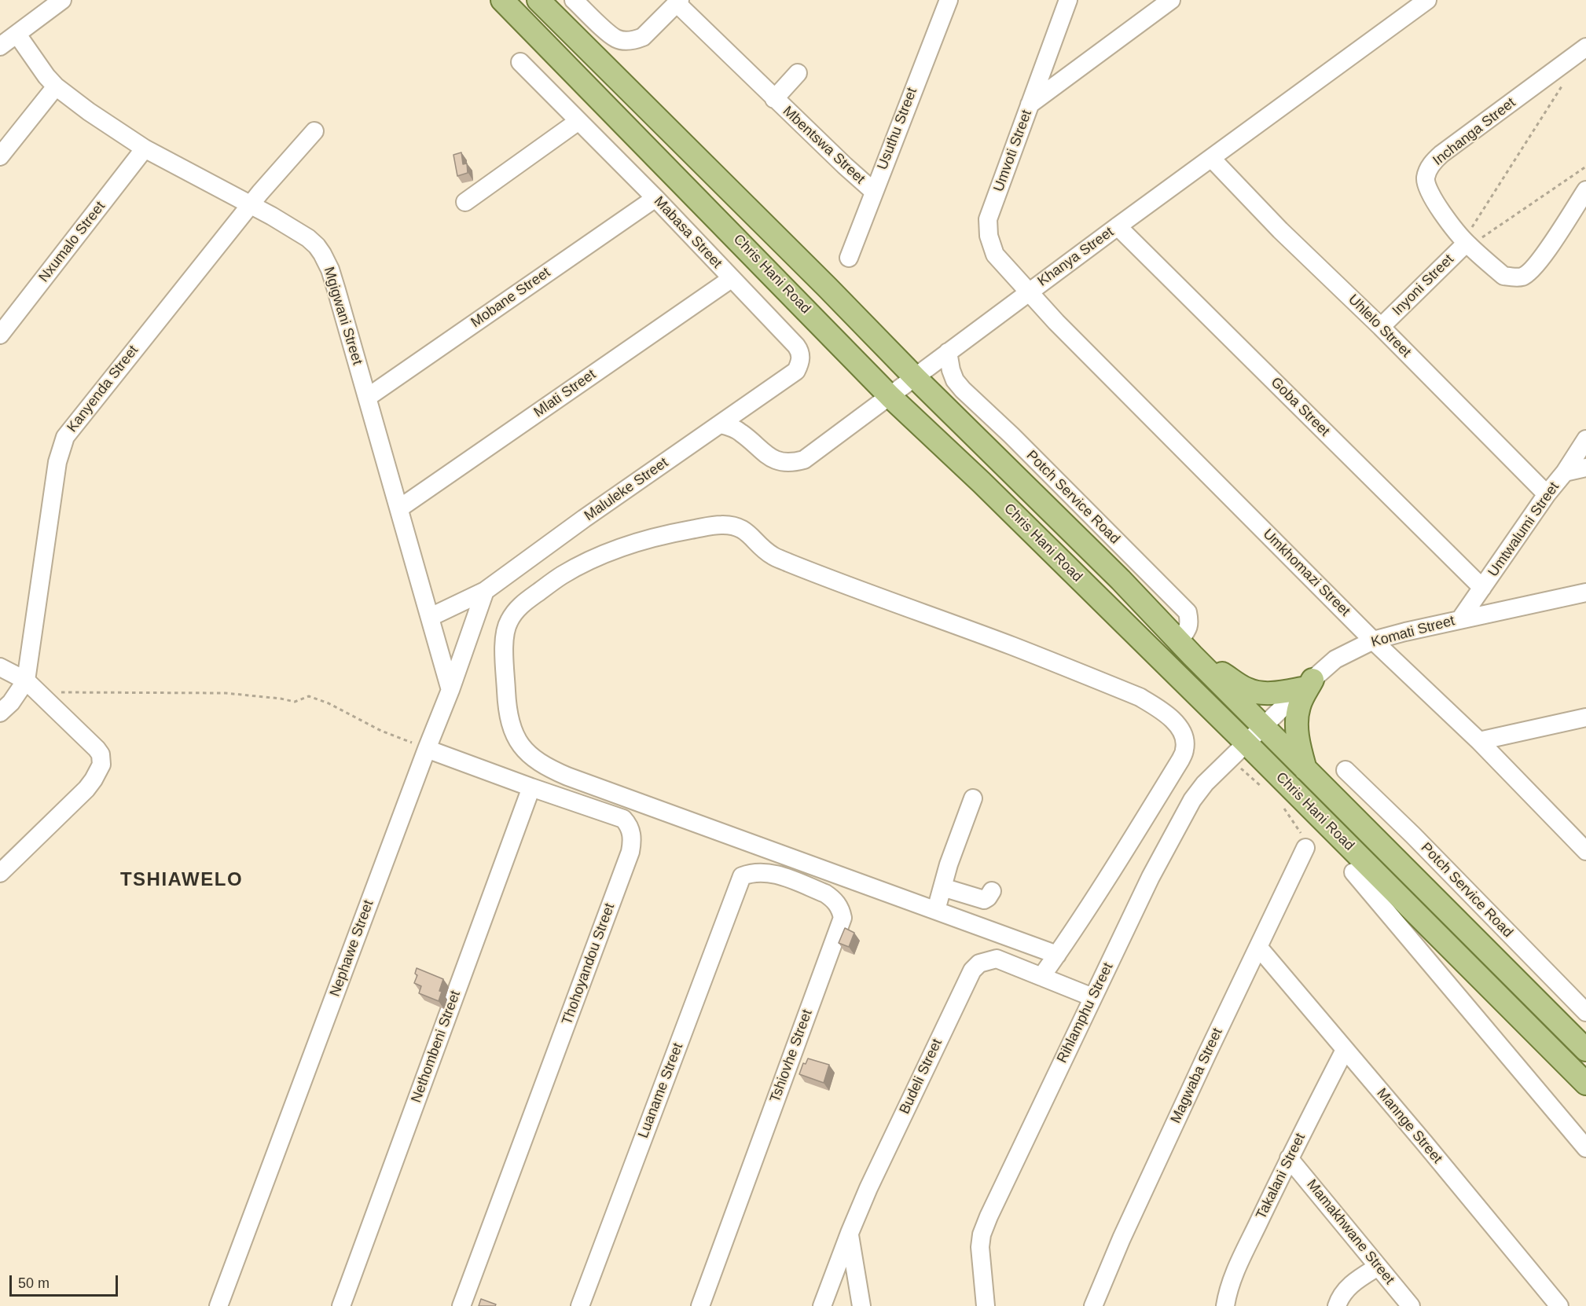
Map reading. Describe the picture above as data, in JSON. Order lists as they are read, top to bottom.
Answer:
{
  "streets": {
    "main road": ["Chris Hani Road"],
    "street": [
      "Usuthu Street",
      "Inchanga Street",
      "Mbentswa Street",
      "Umvoti Street",
      "Mabasa Street",
      "Nxumalo Street",
      "Khanya Street",
      "Inyoni Street",
      "Mobane Street",
      "Mgigwani Street",
      "Uhlelo Street",
      "Kanyenda Street",
      "Mlati Street",
      "Goba Street",
      "Maluleke Street",
      "Potch Service Road",
      "Umtwalumi Street",
      "Umkhomazi Street",
      "Komati Street",
      "Nephawe Street",
      "Thohoyandou Street",
      "Rihlamphu Street",
      "Nethombeni Street",
      "Tshiovhe Street",
      "Magwaba Street",
      "Budeli Street",
      "Luaname Street",
      "Mannge Street",
      "Takalani Street",
      "Mamakhwane Street"
    ]
  },
  "crossings": [
    ["Usuthu Street", "Mbentswa Street"],
    ["Inchanga Street", "Inyoni Street"],
    ["Umvoti Street", "Khanya Street"],
    ["Umvoti Street", "Umkhomazi Street"],
    ["Mabasa Street", "Mobane Street"],
    ["Mabasa Street", "Mlati Street"],
    ["Mabasa Street", "Maluleke Street"],
    ["Nxumalo Street", "Mgigwani Street"],
    ["Khanya Street", "Chris Hani Road"],
    ["Khanya Street", "Uhlelo Street"],
    ["Khanya Street", "Goba Street"],
    ["Khanya Street", "Maluleke Street"],
    ["Khanya Street", "Potch Service Road"],
    ["Khanya Street", "Umkhomazi Street"],
    ["Chris Hani Road", "Potch Service Road"],
    ["Chris Hani Road", "Komati Street"],
    ["Chris Hani Road", "Rihlamphu Street"],
    ["Inyoni Street", "Uhlelo Street"],
    ["Mobane Street", "Mgigwani Street"],
    ["Mgigwani Street", "Kanyenda Street"],
    ["Mgigwani Street", "Mlati Street"],
    ["Mgigwani Street", "Maluleke Street"],
    ["Mgigwani Street", "Nephawe Street"],
    ["Uhlelo Street", "Umtwalumi Street"],
    ["Goba Street", "Umtwalumi Street"],
    ["Maluleke Street", "Nephawe Street"],
    ["Umtwalumi Street", "Komati Street"],
    ["Umkhomazi Street", "Komati Street"],
    ["Komati Street", "Rihlamphu Street"],
    ["Nephawe Street", "Thohoyandou Street"],
    ["Thohoyandou Street", "Nethombeni Street"],
    ["Rihlamphu Street", "Budeli Street"],
    ["Tshiovhe Street", "Luaname Street"],
    ["Magwaba Street", "Mannge Street"],
    ["Mannge Street", "Takalani Street"],
    ["Takalani Street", "Mamakhwane Street"]
  ],
  "districts": ["TSHIAWELO"],
  "scale_bar": "50 m"
}
